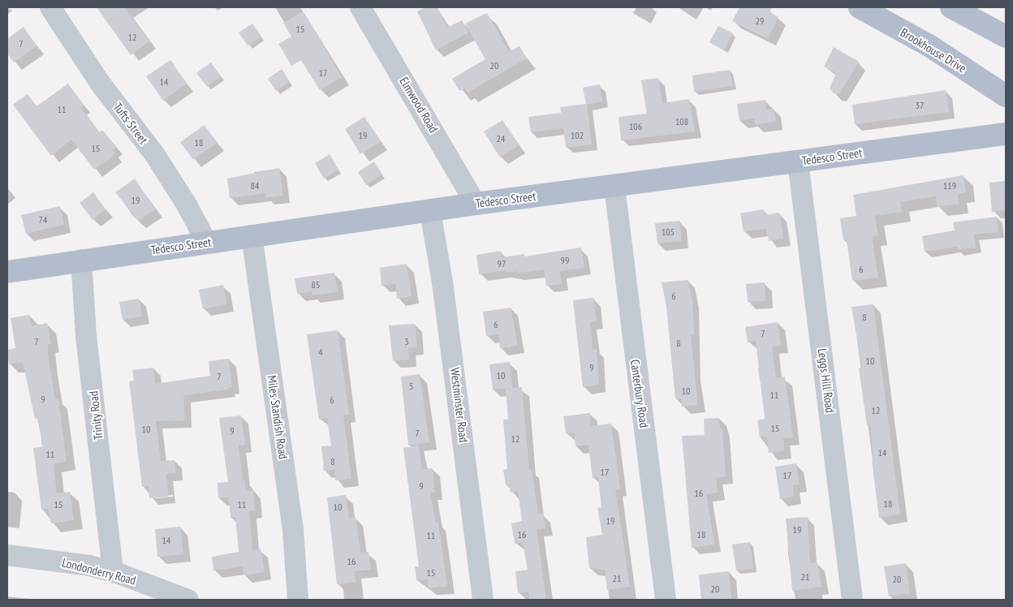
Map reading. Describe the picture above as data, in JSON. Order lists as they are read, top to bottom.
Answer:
{
  "streets": {
    "main road": ["Brookhouse Drive", "Tedesco Street"],
    "street": [
      "Elmwood Road",
      "Tufts Street",
      "Leggs Hill Road",
      "Canterbury Road",
      "Westminster Road",
      "Trinity Road",
      "Miles Standish Road",
      "Londonderry Road"
    ]
  },
  "crossings": [
    ["Elmwood Road", "Tedesco Street"],
    ["Tufts Street", "Tedesco Street"],
    ["Tedesco Street", "Leggs Hill Road"],
    ["Tedesco Street", "Canterbury Road"],
    ["Tedesco Street", "Westminster Road"],
    ["Tedesco Street", "Trinity Road"],
    ["Tedesco Street", "Miles Standish Road"],
    ["Trinity Road", "Londonderry Road"]
  ],
  "house_numbers": [
    "29",
    "15",
    "12",
    "7",
    "20",
    "17",
    "14",
    "37",
    "11",
    "108",
    "106",
    "19",
    "102",
    "24",
    "18",
    "15",
    "84",
    "119",
    "19",
    "74",
    "105",
    "99",
    "97",
    "6",
    "85",
    "6",
    "8",
    "6",
    "7",
    "7",
    "3",
    "8",
    "4",
    "10",
    "9",
    "10",
    "7",
    "5",
    "10",
    "11",
    "9",
    "6",
    "12",
    "15",
    "10",
    "9",
    "7",
    "12",
    "14",
    "11",
    "8",
    "17",
    "17",
    "9",
    "16",
    "18",
    "15",
    "11",
    "10",
    "19",
    "19",
    "16",
    "18",
    "11",
    "14",
    "16",
    "15",
    "21",
    "21",
    "20",
    "20"
  ]
}
